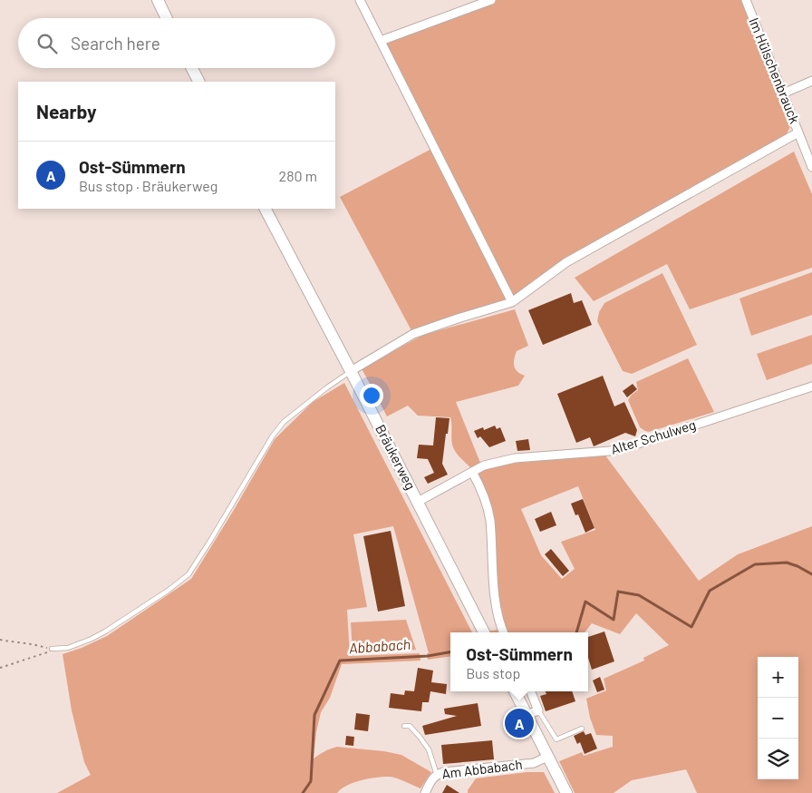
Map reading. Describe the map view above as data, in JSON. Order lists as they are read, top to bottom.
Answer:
{
  "streets": {
    "main road": ["Bräukerweg"],
    "street": ["Im Hülschenbrauck", "Alter Schulweg", "Am Abbabach"]
  },
  "crossings": [
    ["Alter Schulweg", "Bräukerweg"]
  ],
  "water": ["Abbabach"],
  "page": {
    "search": "Search here",
    "heading": "Nearby",
    "list": [
      {
        "mark": "A",
        "name": "Ost-Sümmern",
        "note": "Bus stop · Bräukerweg",
        "value": "280 m"
      }
    ],
    "popup": ["Ost-Sümmern", "Bus stop"],
    "map_buttons": ["+", "−"],
    "pins": "A"
  }
}
